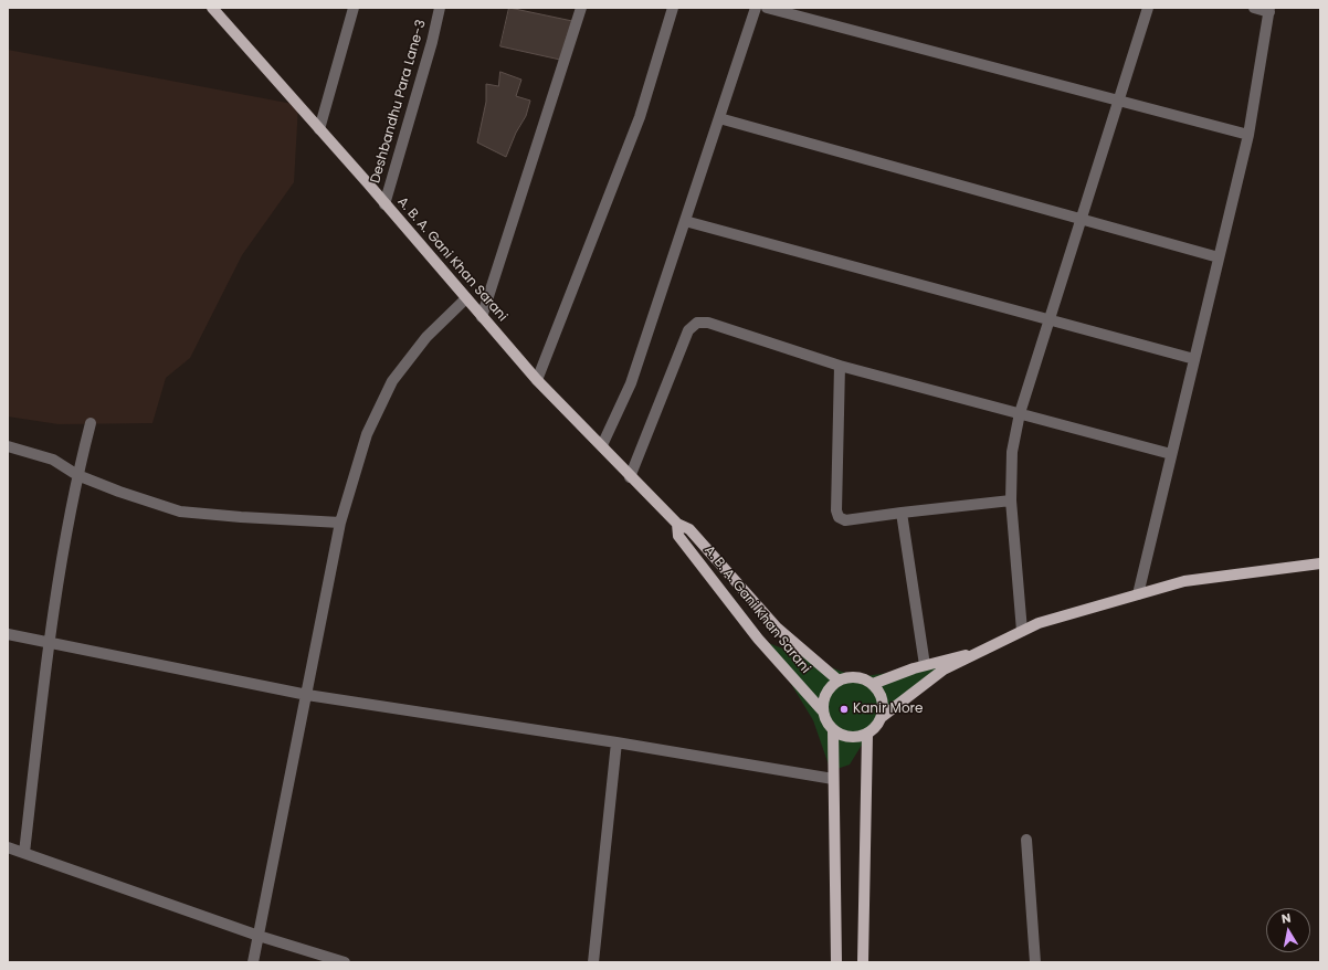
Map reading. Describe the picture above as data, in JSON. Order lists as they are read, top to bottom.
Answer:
{
  "streets": {
    "main road": ["A. B. A. Gani Khan Sarani"],
    "street": ["Deshbandhu Para Lane-3"]
  },
  "crossings": [
    ["Deshbandhu Para Lane-3", "A. B. A. Gani Khan Sarani"]
  ],
  "places": ["Kanir More"],
  "north": "top"
}
